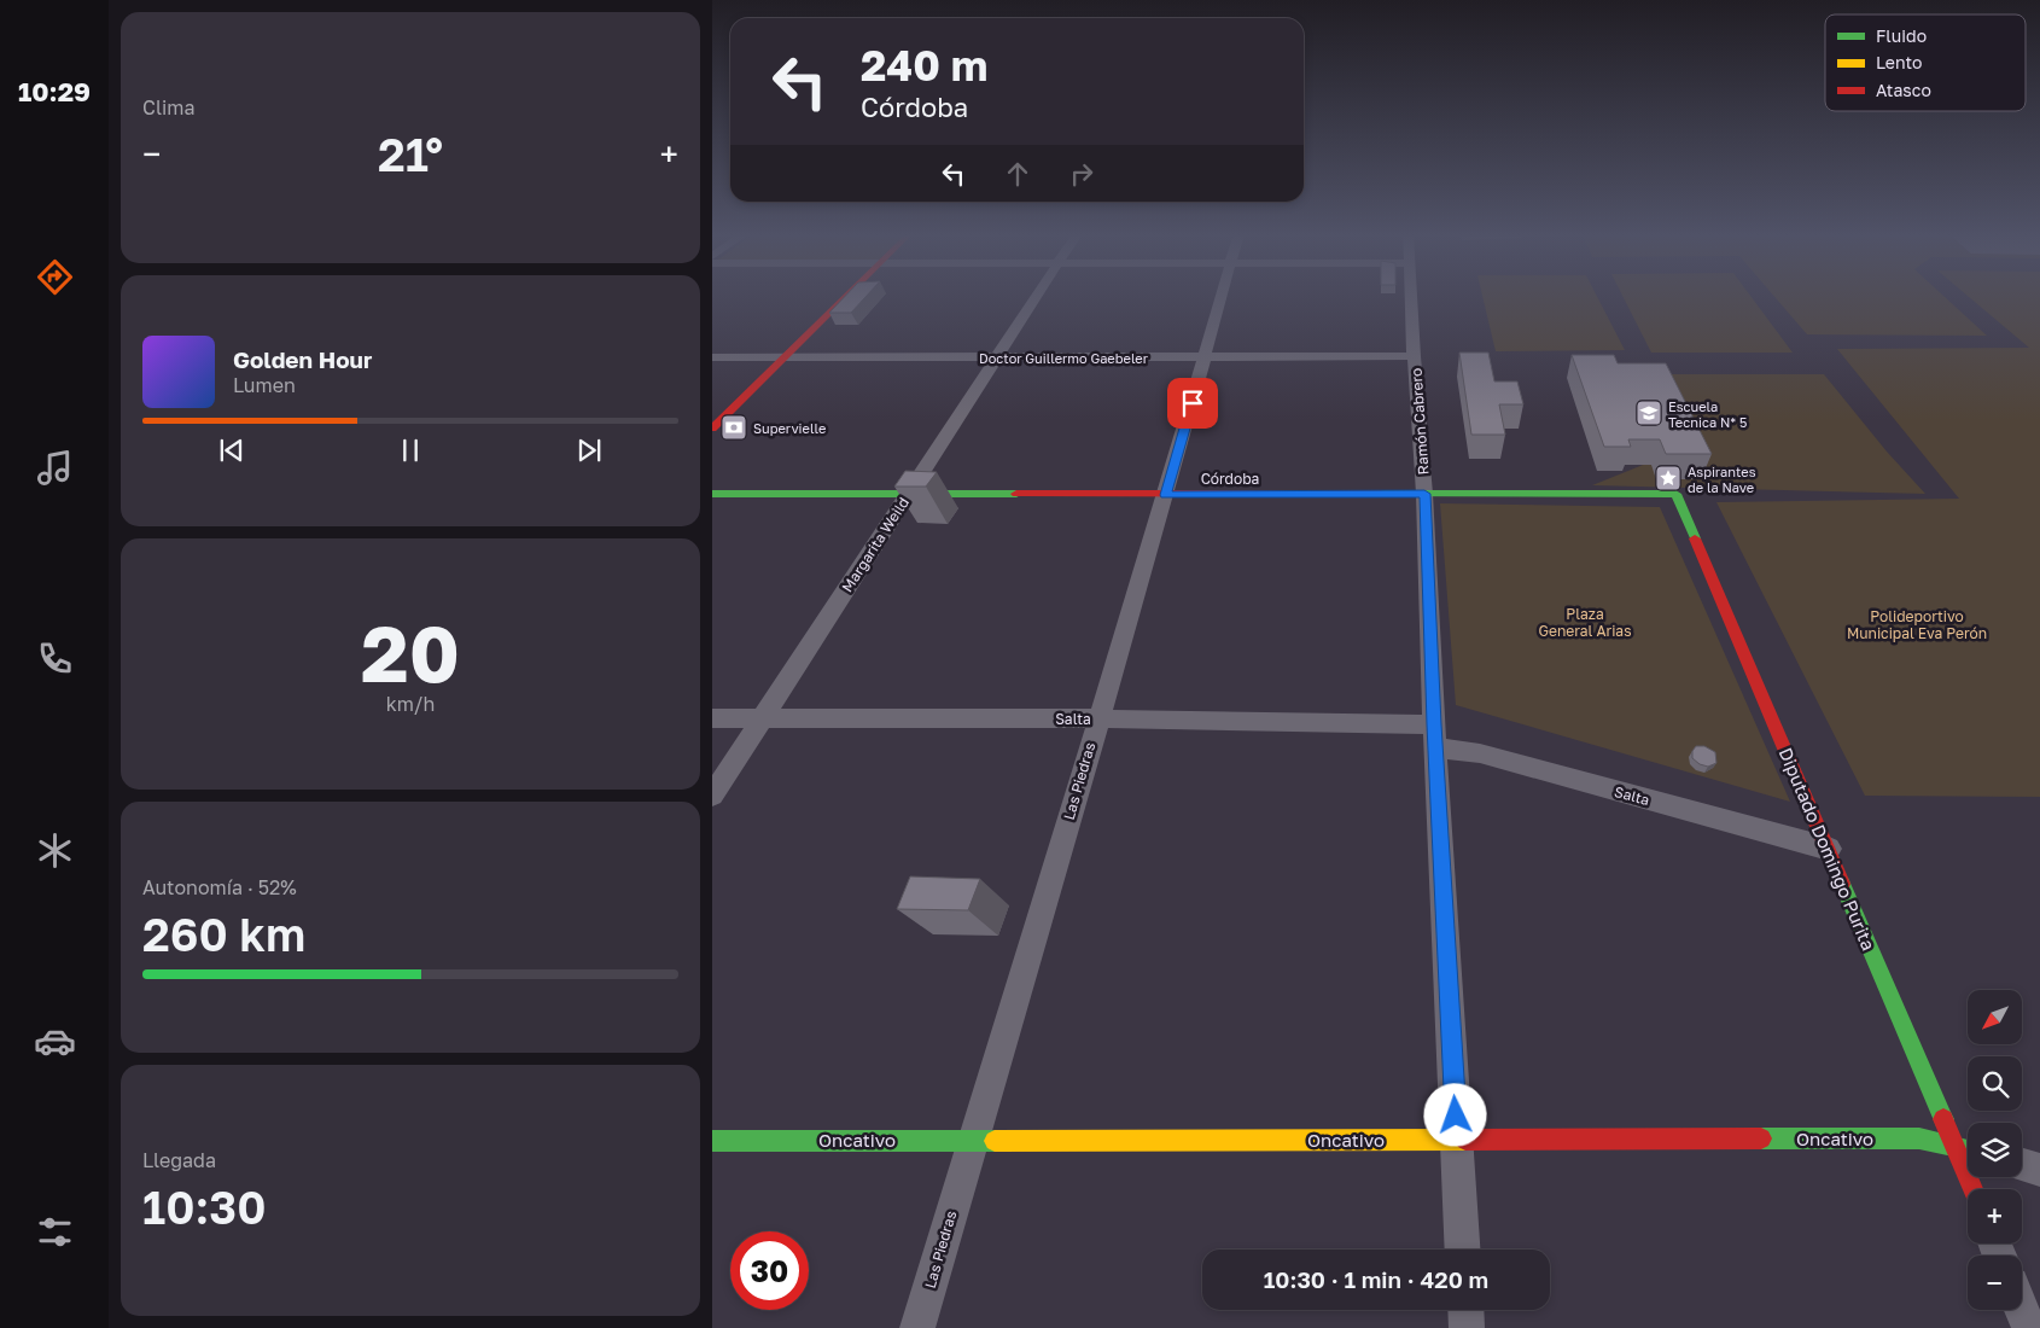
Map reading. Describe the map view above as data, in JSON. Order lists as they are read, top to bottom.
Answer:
{
  "streets": {
    "street": [
      "Doctor Guillermo Gaebeler",
      "Ramón Cabrero",
      "Córdoba",
      "Margarita Weild",
      "Salta",
      "Las Piedras",
      "Diputado Domingo Purita",
      "Oncativo"
    ]
  },
  "crossings": [
    ["Doctor Guillermo Gaebeler", "Ramón Cabrero"],
    ["Doctor Guillermo Gaebeler", "Margarita Weild"],
    ["Doctor Guillermo Gaebeler", "Las Piedras"],
    ["Ramón Cabrero", "Córdoba"],
    ["Ramón Cabrero", "Salta"],
    ["Ramón Cabrero", "Oncativo"],
    ["Córdoba", "Margarita Weild"],
    ["Córdoba", "Las Piedras"],
    ["Córdoba", "Diputado Domingo Purita"],
    ["Margarita Weild", "Salta"],
    ["Salta", "Las Piedras"],
    ["Salta", "Diputado Domingo Purita"],
    ["Las Piedras", "Oncativo"],
    ["Diputado Domingo Purita", "Oncativo"]
  ],
  "parks": ["Plaza General Arias", "Polideportivo Municipal Eva Perón"],
  "places": {
    "school or university": ["Escuela Tecnica N* 5"],
    "bank": ["Supervielle"],
    "place": ["Aspirantes de la Nave"]
  },
  "legend": ["Fluido", "Lento", "Atasco"],
  "north": "bottom left",
  "page": {
    "tabs": "10:29",
    "tile": [
      "Clima",
      ["20", "km/h"],
      ["Autonomía · 52%", "260 km"],
      ["Llegada", "10:30"]
    ],
    "turn": ["240 m", "Córdoba"],
    "heat": ["−", "21°", "+"],
    "song": ["Golden Hour", "Lumen"],
    "map_buttons": ["+", "−"],
    "limit": "30",
    "trip": "10:30 · 1 min · 420 m"
  }
}
